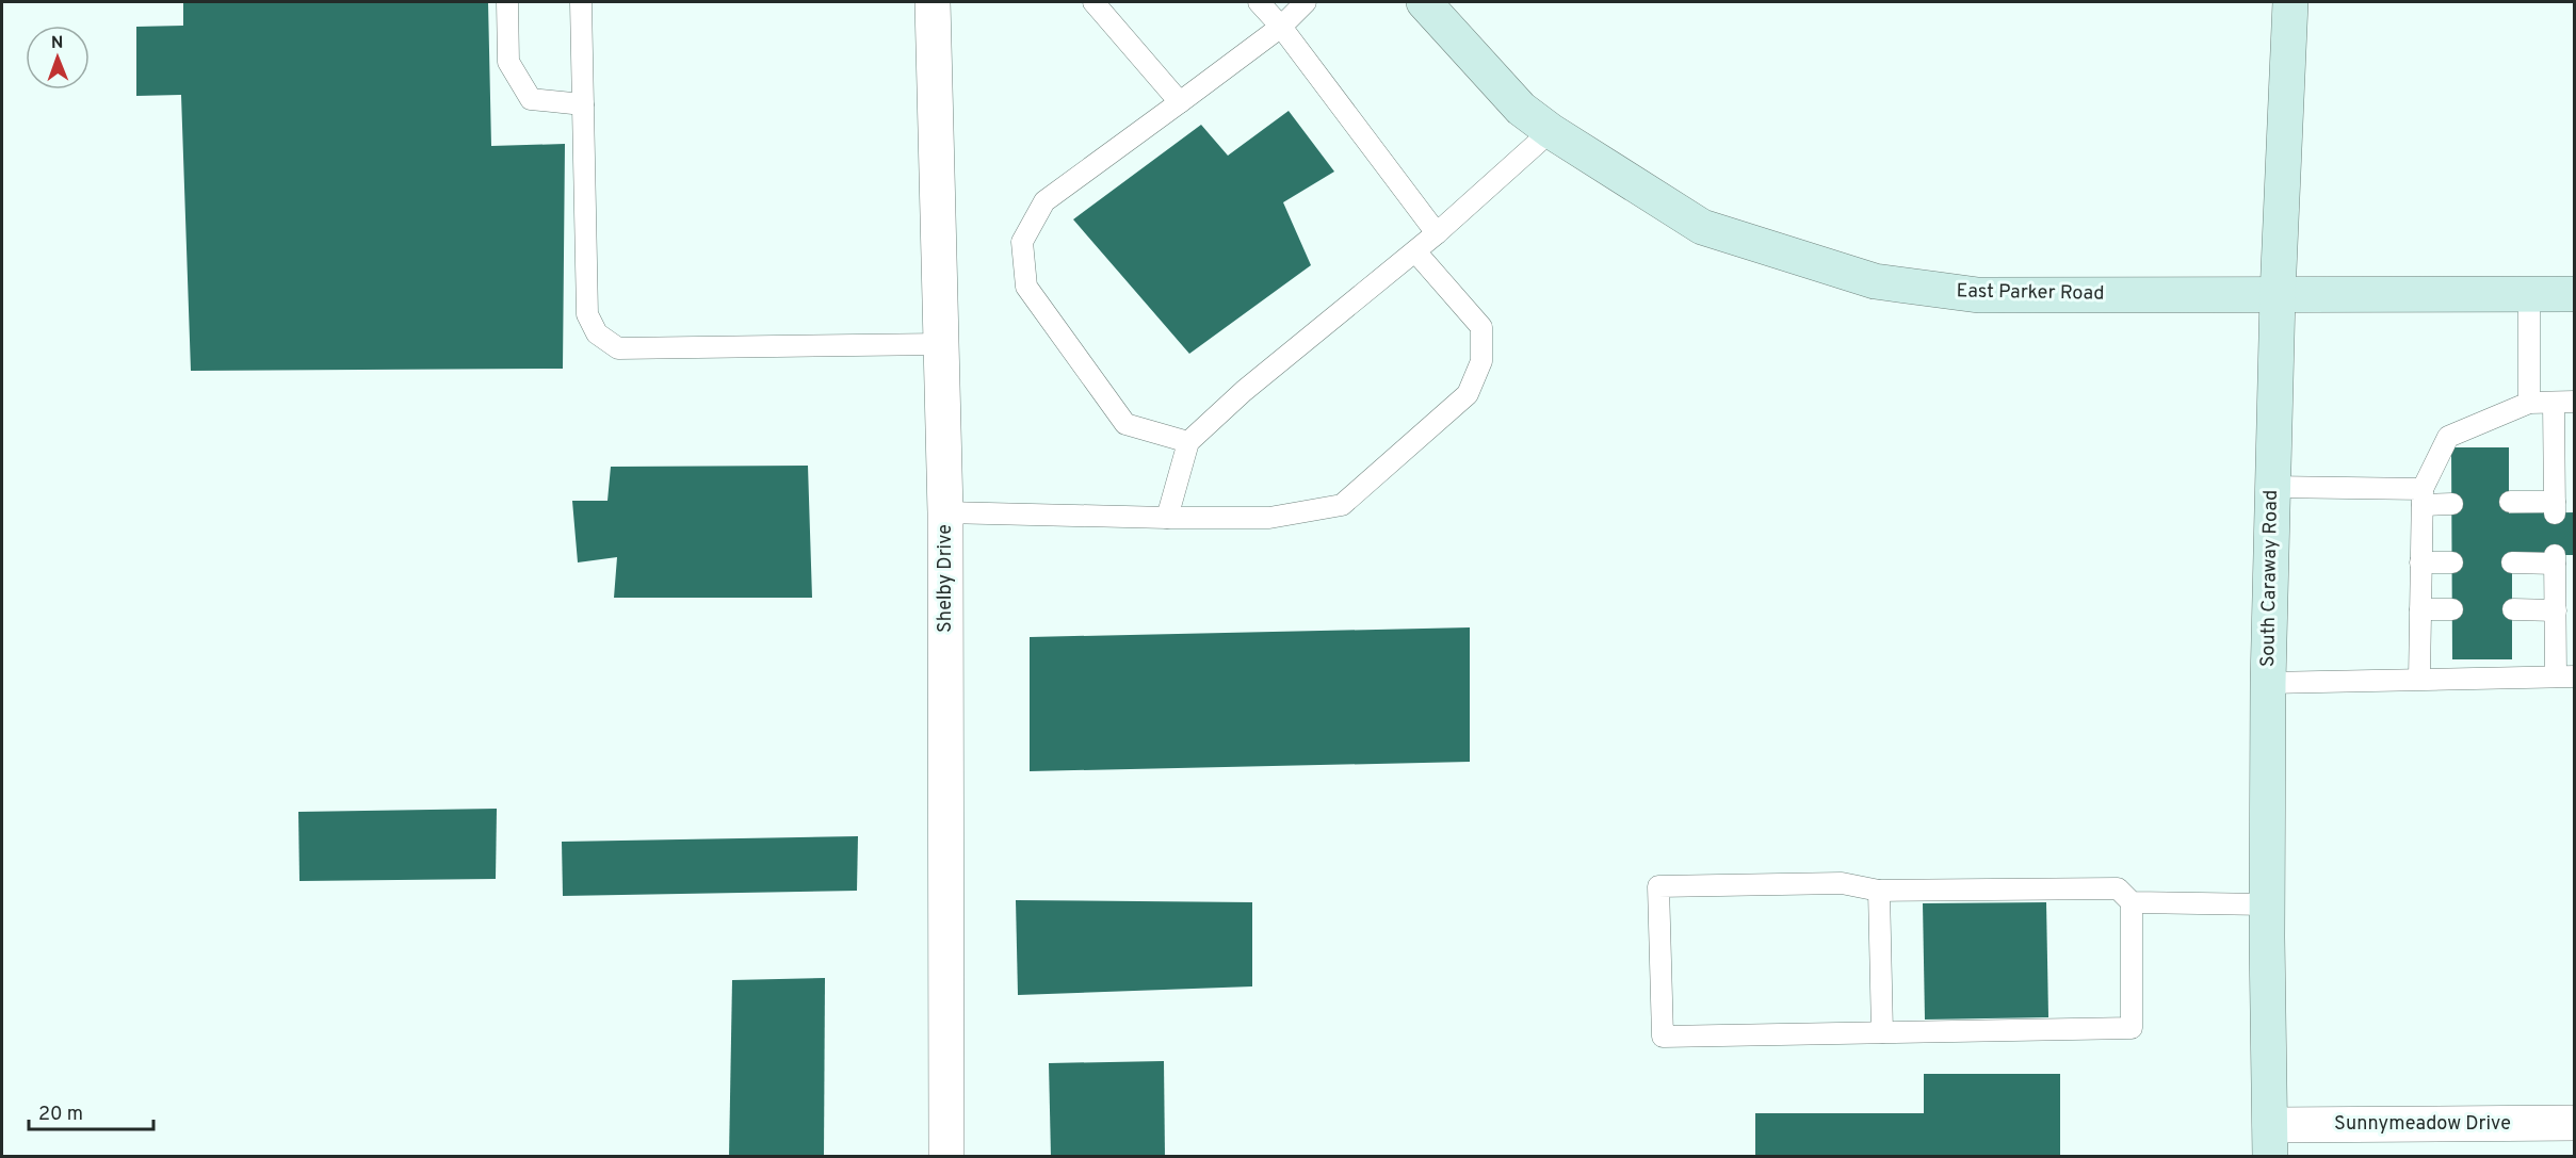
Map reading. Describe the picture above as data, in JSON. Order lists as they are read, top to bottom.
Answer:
{
  "streets": {
    "street": [
      "East Parker Road",
      "Shelby Drive",
      "South Caraway Road",
      "Sunnymeadow Drive"
    ]
  },
  "crossings": [
    ["East Parker Road", "South Caraway Road"],
    ["South Caraway Road", "Sunnymeadow Drive"]
  ],
  "scale_bar": "20 m",
  "north": "top"
}
